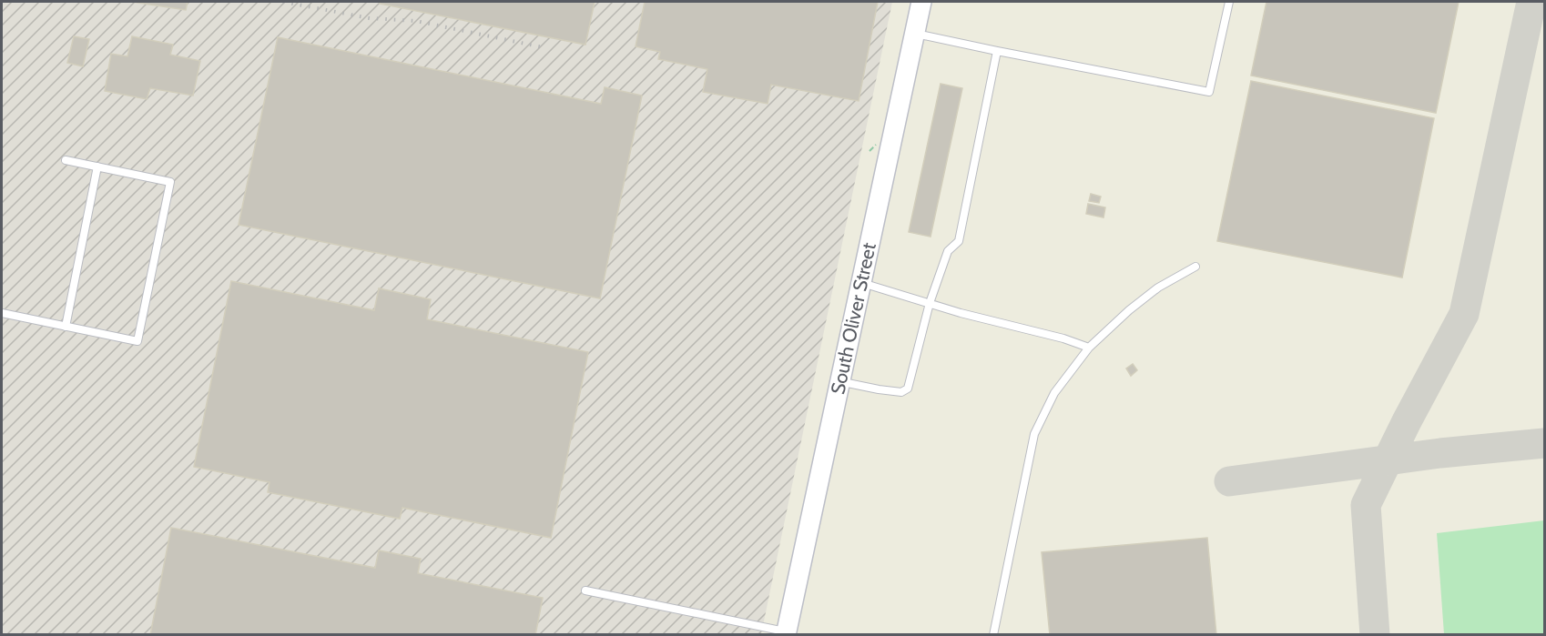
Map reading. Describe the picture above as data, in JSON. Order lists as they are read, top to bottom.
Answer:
{
  "streets": {
    "main road": ["South Oliver Street"]
  }
}
